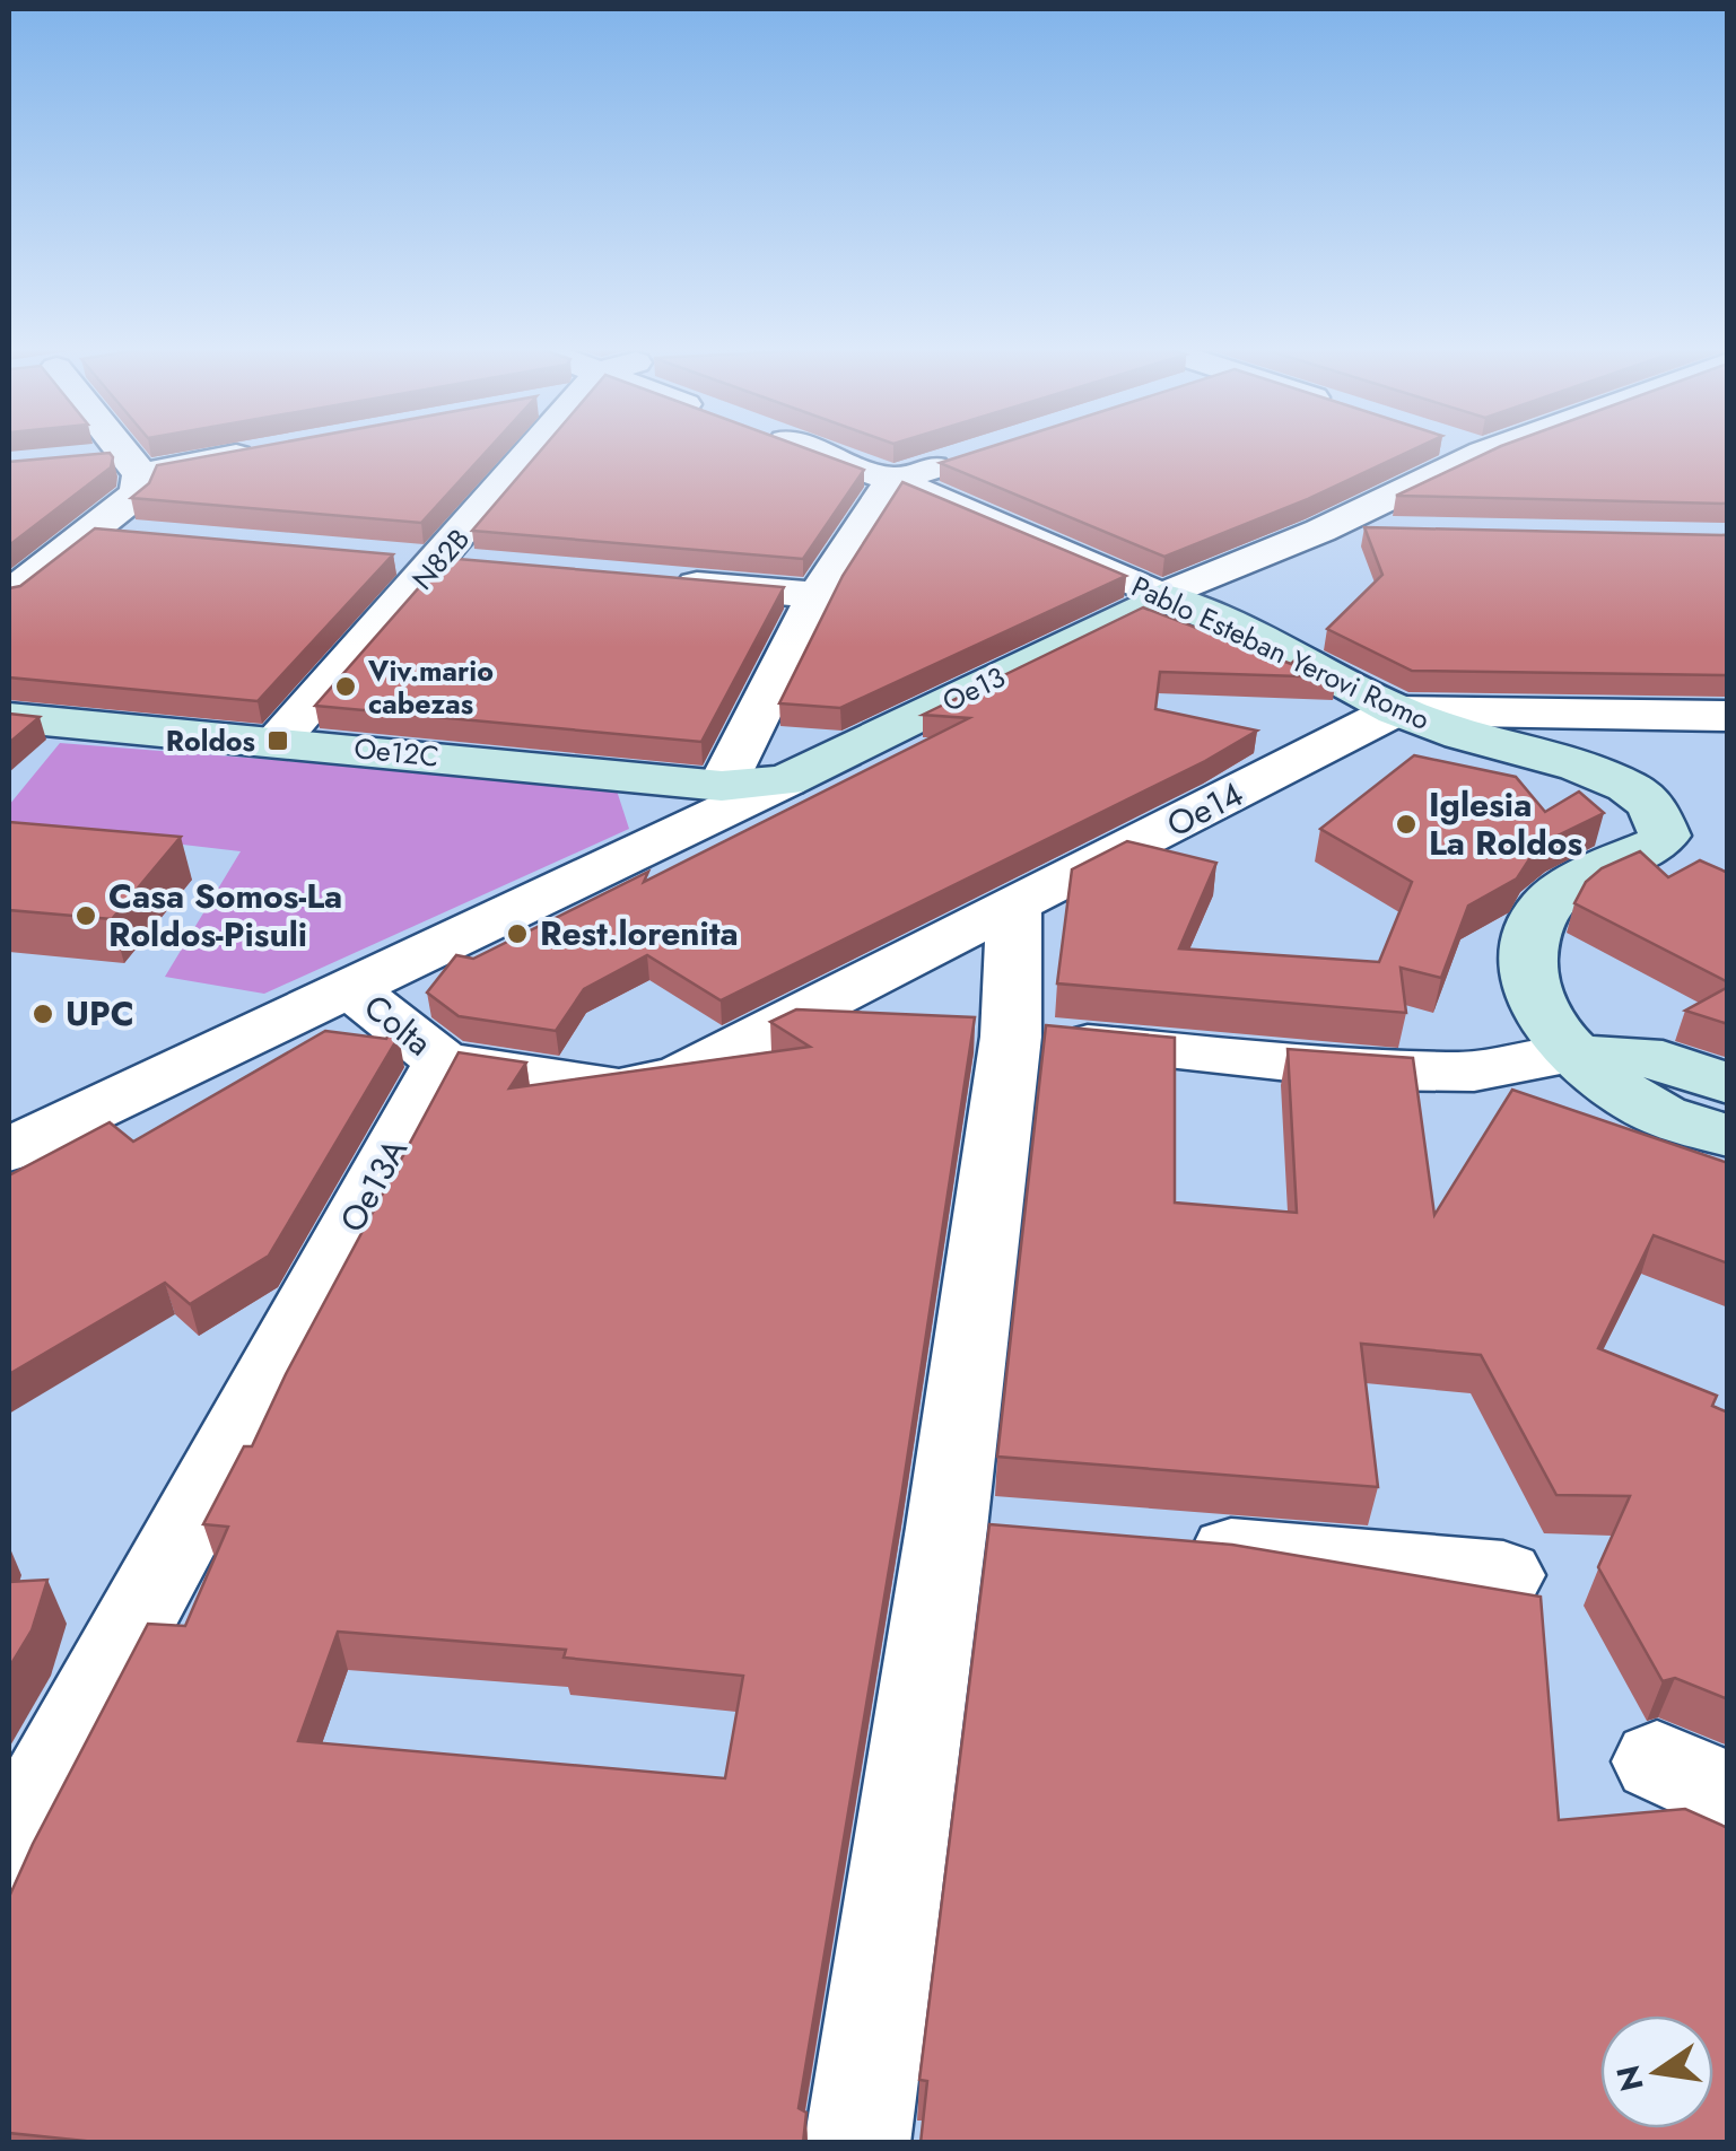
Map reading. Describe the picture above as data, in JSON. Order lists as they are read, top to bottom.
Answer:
{
  "streets": {
    "main road": ["Pablo Esteban Yerovi Romo", "Oe13", "Oe12C"],
    "street": [
      "N82B",
      "Oe14",
      "Colta",
      "Oe13A"
    ]
  },
  "crossings": [
    ["N82B", "Oe12C"],
    ["Pablo Esteban Yerovi Romo", "Oe13"],
    ["Pablo Esteban Yerovi Romo", "Oe14"],
    ["Oe13", "Oe12C"],
    ["Colta", "Oe13A"]
  ],
  "places": {
    "other": [
      "Viv.mario cabezas",
      "Iglesia La Roldos",
      "Casa Somos-La Roldos-Pisuli",
      "Rest.lorenita",
      "UPC"
    ],
    "transit": ["Roldos"]
  },
  "north": "left"
}
